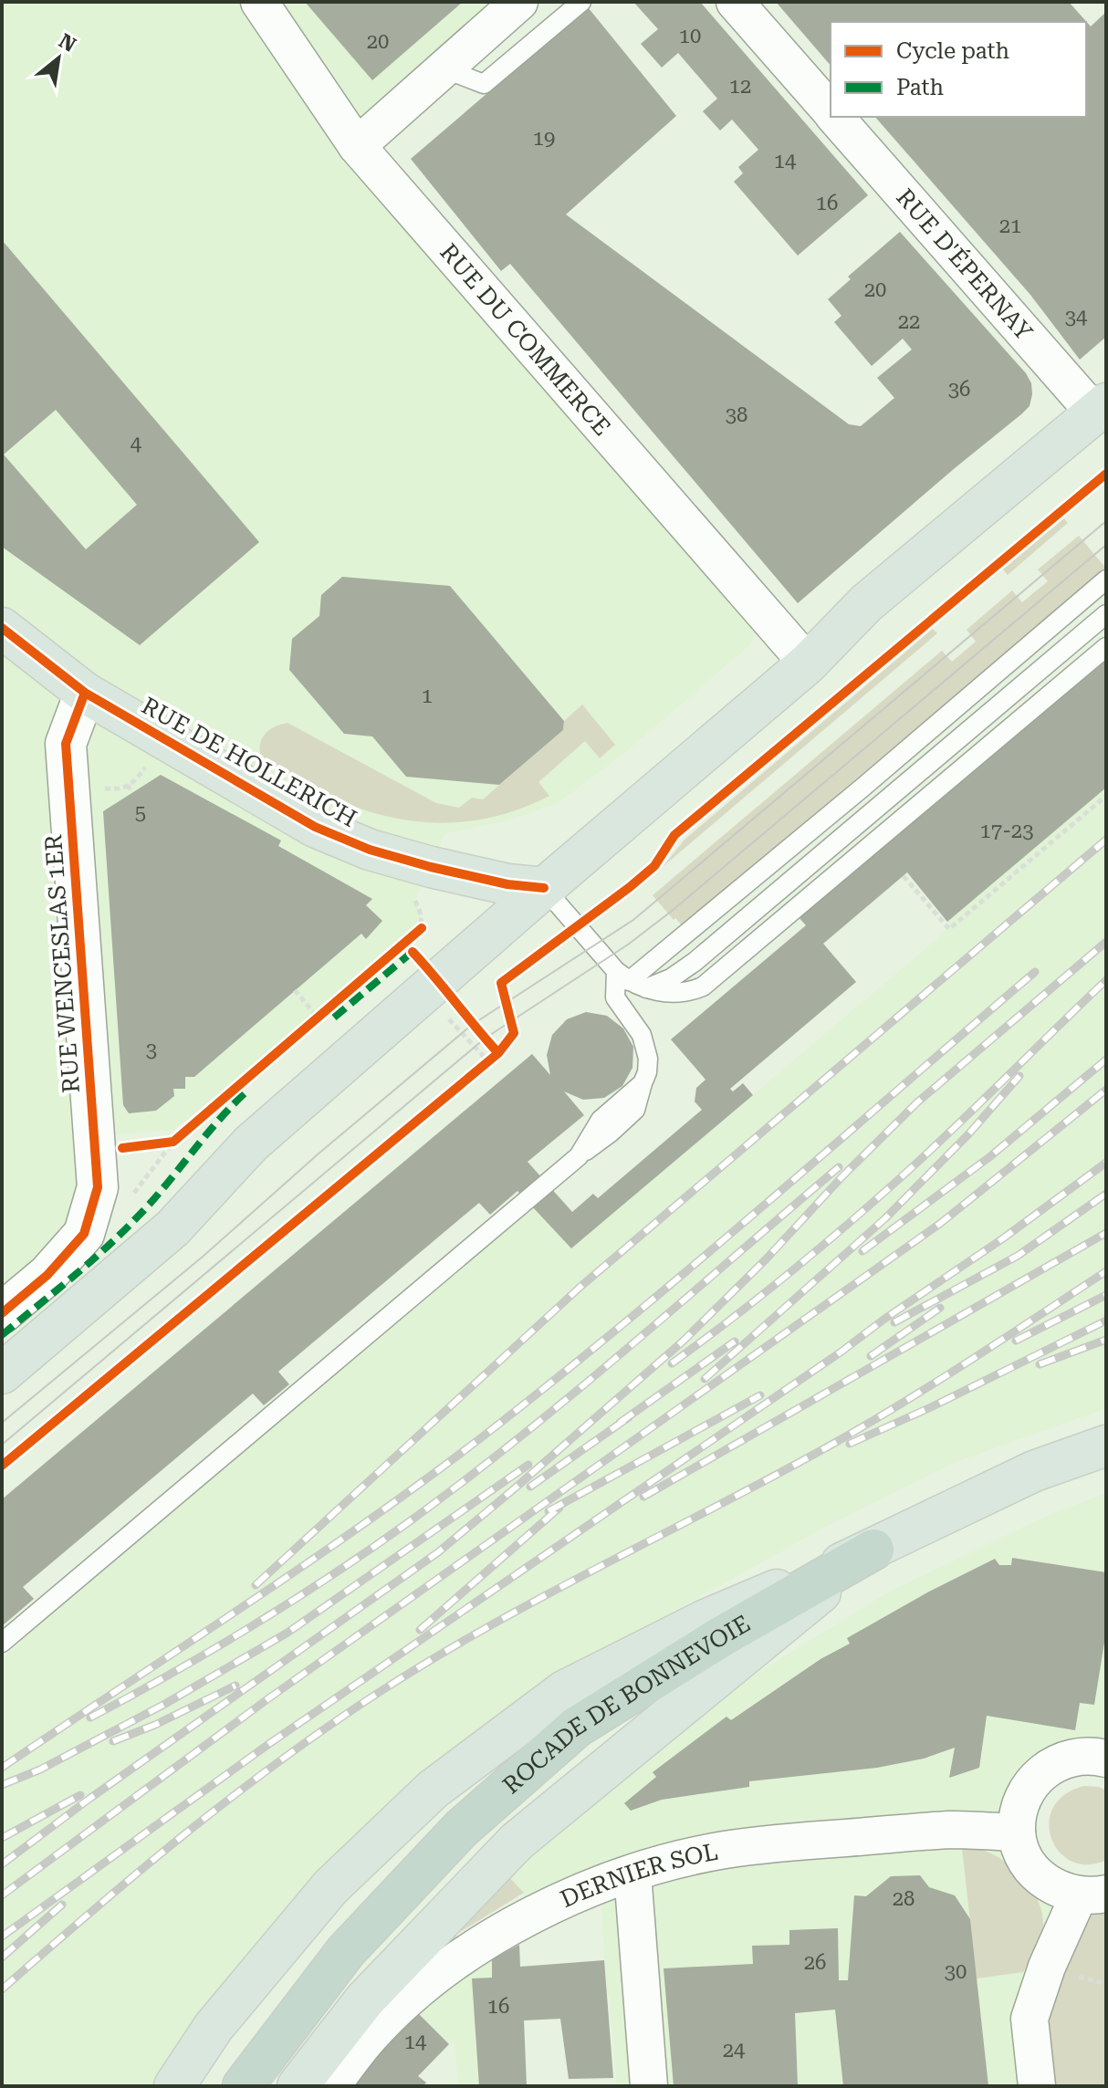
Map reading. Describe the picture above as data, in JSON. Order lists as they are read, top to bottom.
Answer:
{
  "streets": {
    "highway": ["ROCADE DE BONNEVOIE"],
    "main road": ["RUE DE HOLLERICH"],
    "street": [
      "RUE D'ÉPERNAY",
      "RUE DU COMMERCE",
      "RUE WENCESLAS 1ER",
      "DERNIER SOL"
    ]
  },
  "crossings": [
    ["RUE DE HOLLERICH", "RUE WENCESLAS 1ER"]
  ],
  "house_numbers": [
    "10",
    "20",
    "12",
    "19",
    "14",
    "16",
    "21",
    "20",
    "34",
    "22",
    "36",
    "38",
    "4",
    "1",
    "5",
    "17-23",
    "3",
    "28",
    "26",
    "30",
    "16",
    "14",
    "24"
  ],
  "legend": ["Cycle path", "Path"],
  "north": "top right"
}
